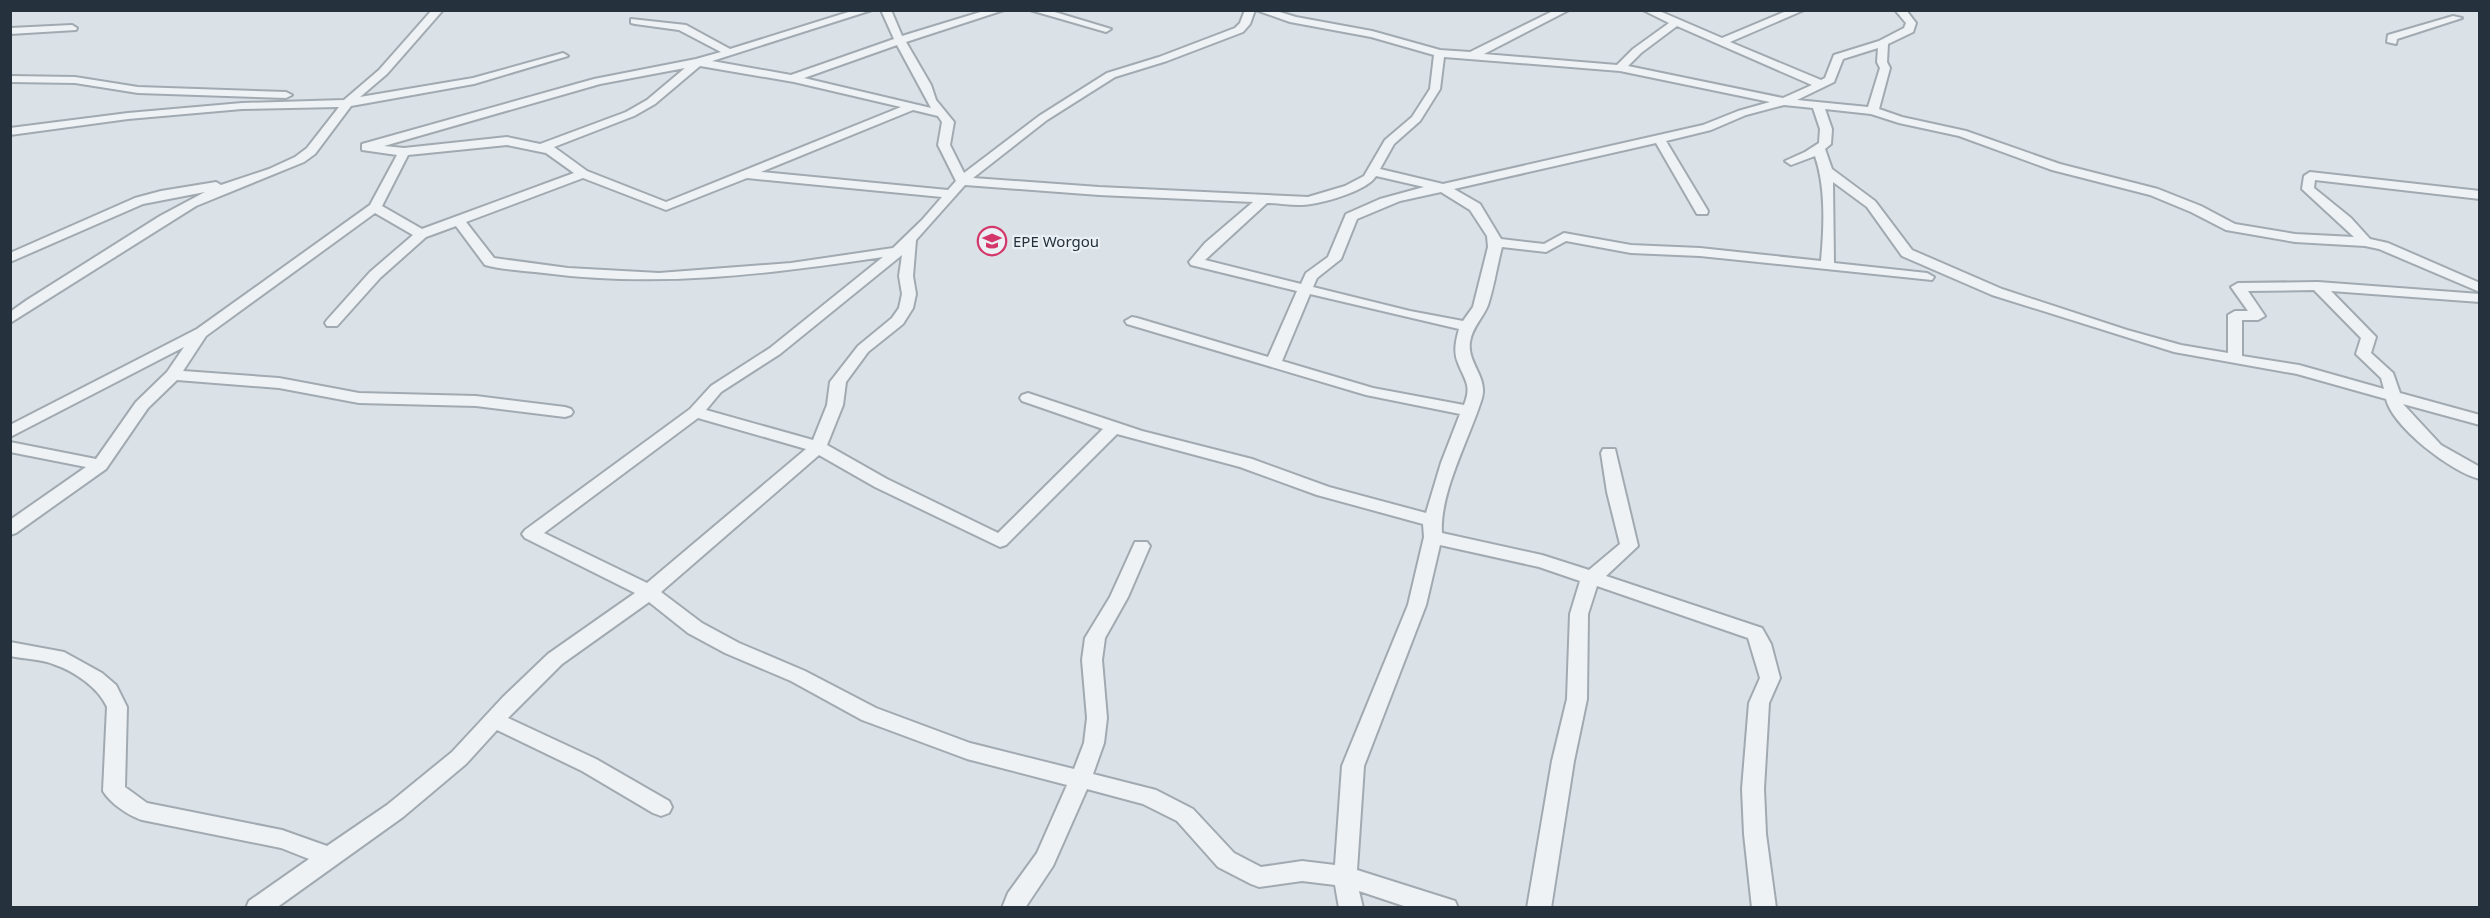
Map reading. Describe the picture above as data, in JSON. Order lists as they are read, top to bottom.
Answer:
{
  "places": {
    "school or university": ["EPE Worgou"]
  }
}
